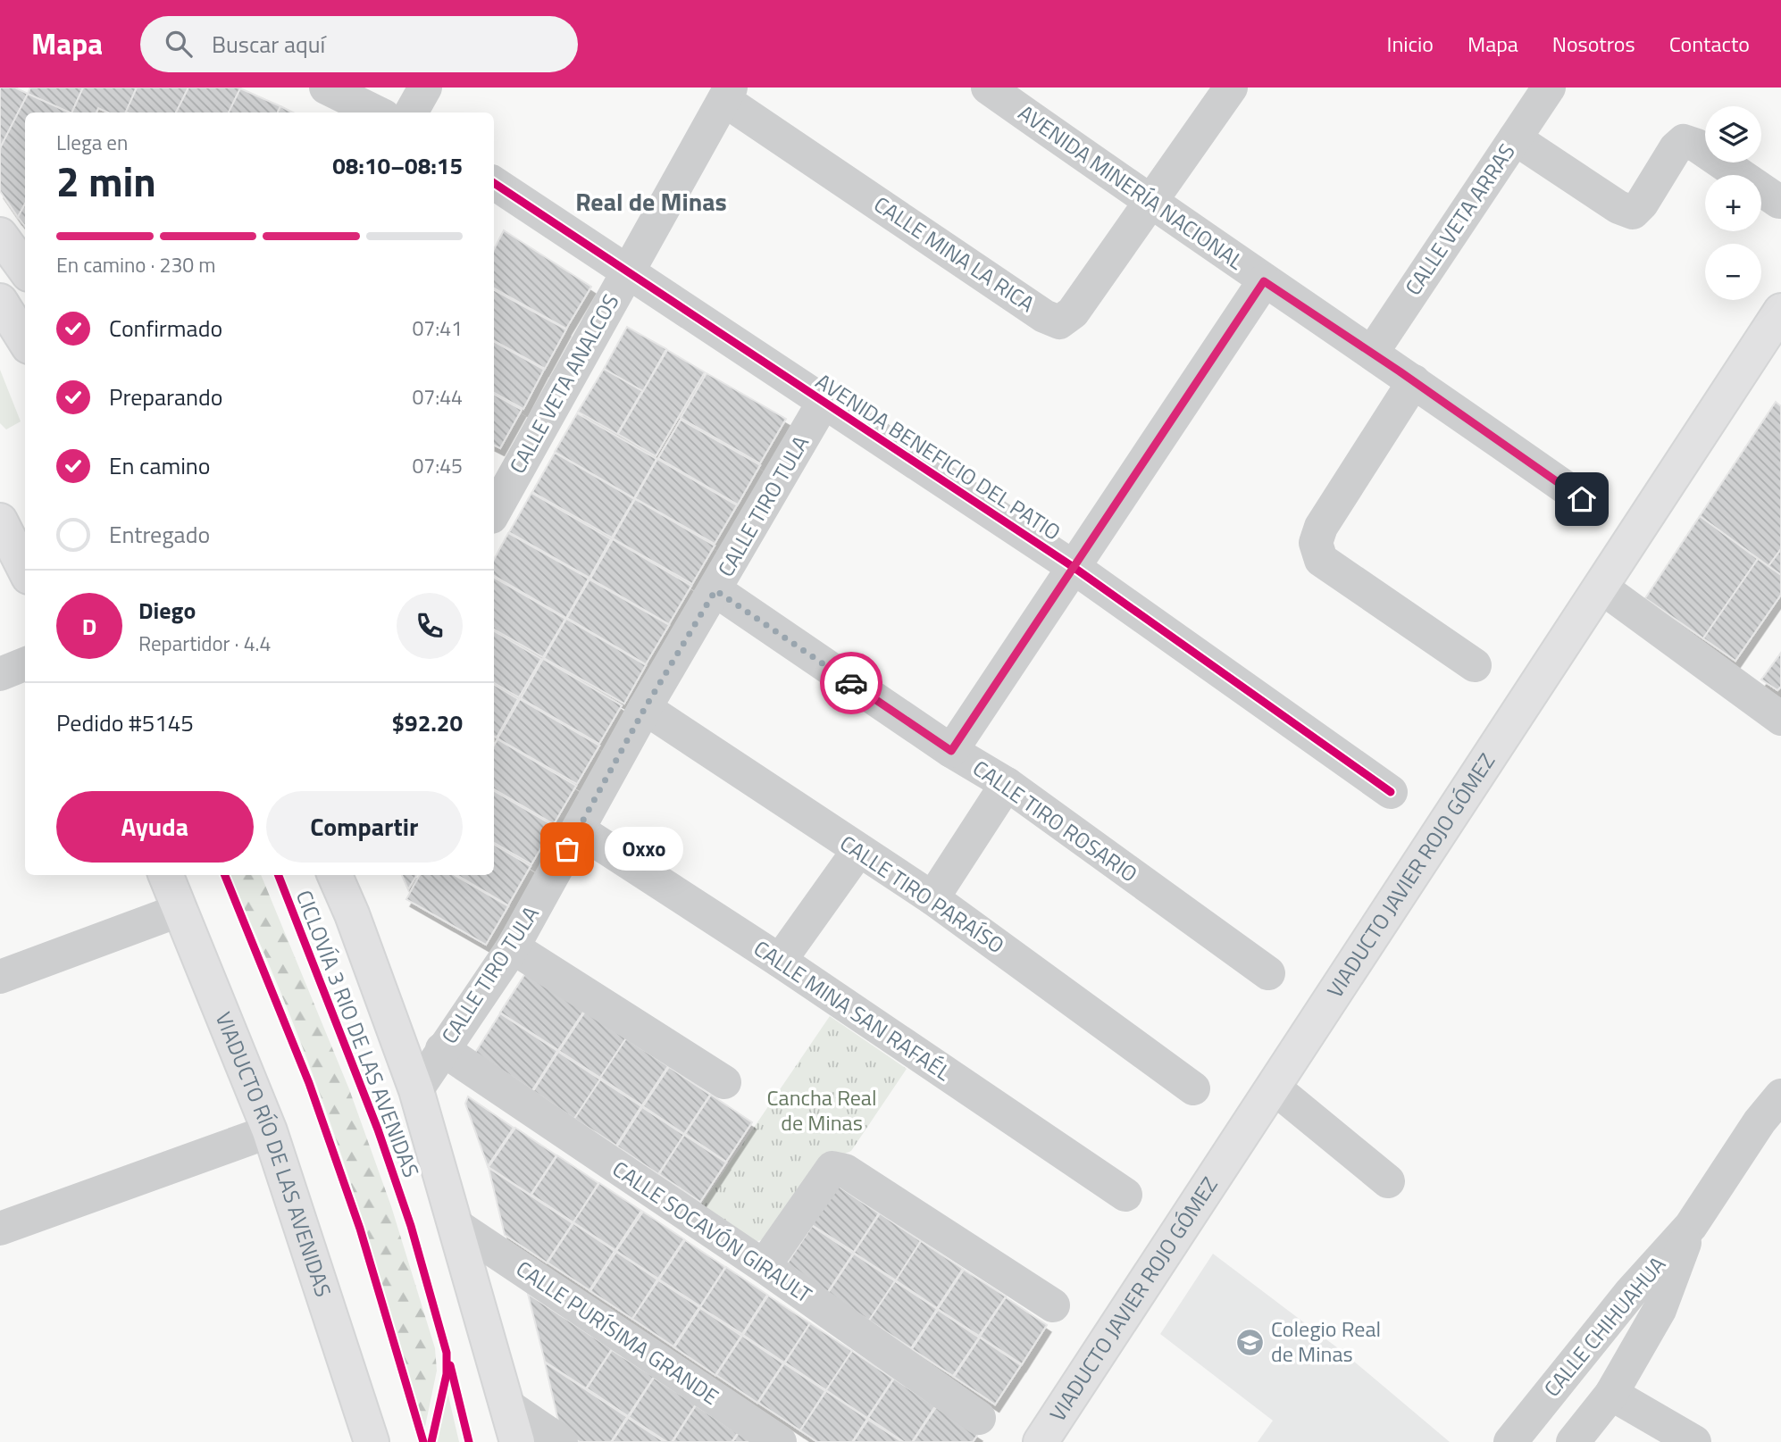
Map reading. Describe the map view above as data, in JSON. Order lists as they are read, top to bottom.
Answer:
{
  "streets": {
    "main road": ["VIADUCTO JAVIER ROJO GÓMEZ", "VIADUCTO RÍO DE LAS AVENIDAS"],
    "street": [
      "AVENIDA MINERÍA NACIONAL",
      "CALLE VETA ARRAS",
      "CALLE MINA LA RICA",
      "CALLE VETA ANALCOS",
      "AVENIDA BENEFICIO DEL PATIO",
      "CALLE TIRO TULA",
      "CALLE TIRO ROSARIO",
      "CALLE TIRO PARAÍSO",
      "CALLE MINA SAN RAFAÉL",
      "CALLE SOCAVÓN GIRAULT",
      "CALLE CHIHUAHUA",
      "CALLE PURÍSIMA GRANDE"
    ],
    "cycle path": ["CICLOVÍA 3 RIO DE LAS AVENIDAS"]
  },
  "crossings": [
    ["AVENIDA MINERÍA NACIONAL", "CALLE VETA ARRAS"],
    ["AVENIDA MINERÍA NACIONAL", "CALLE MINA LA RICA"],
    ["CALLE MINA LA RICA", "CALLE VETA ANALCOS"],
    ["CALLE VETA ANALCOS", "AVENIDA BENEFICIO DEL PATIO"],
    ["AVENIDA BENEFICIO DEL PATIO", "CALLE TIRO TULA"],
    ["CALLE TIRO TULA", "CALLE TIRO ROSARIO"],
    ["CALLE TIRO TULA", "CALLE TIRO PARAÍSO"],
    ["CALLE TIRO TULA", "CALLE MINA SAN RAFAÉL"],
    ["CALLE TIRO TULA", "CALLE SOCAVÓN GIRAULT"]
  ],
  "districts": ["Real de Minas"],
  "parks": ["Cancha Real de Minas"],
  "places": {
    "other": ["Oxxo"],
    "school or university": ["Colegio Real de Minas"]
  },
  "page": {
    "header": "Mapa",
    "search": "Buscar aquí",
    "nav": [
      "Inicio",
      "Mapa",
      "Nosotros",
      "Contacto"
    ],
    "map_buttons": ["+", "−"],
    "heading": ["2 min", "Llega en", "08:10–08:15"],
    "panel": [
      "Diego",
      "Repartidor · 4.4",
      "Pedido #5145",
      "$92.20"
    ],
    "bar": "En camino · 230 m",
    "list": [
      ["Confirmado", "07:41"],
      ["Preparando", "07:44"],
      ["En camino", "07:45"],
      "Entregado"
    ],
    "round": "D",
    "buttons": ["Ayuda", "Compartir"],
    "bubble": "Oxxo"
  }
}
